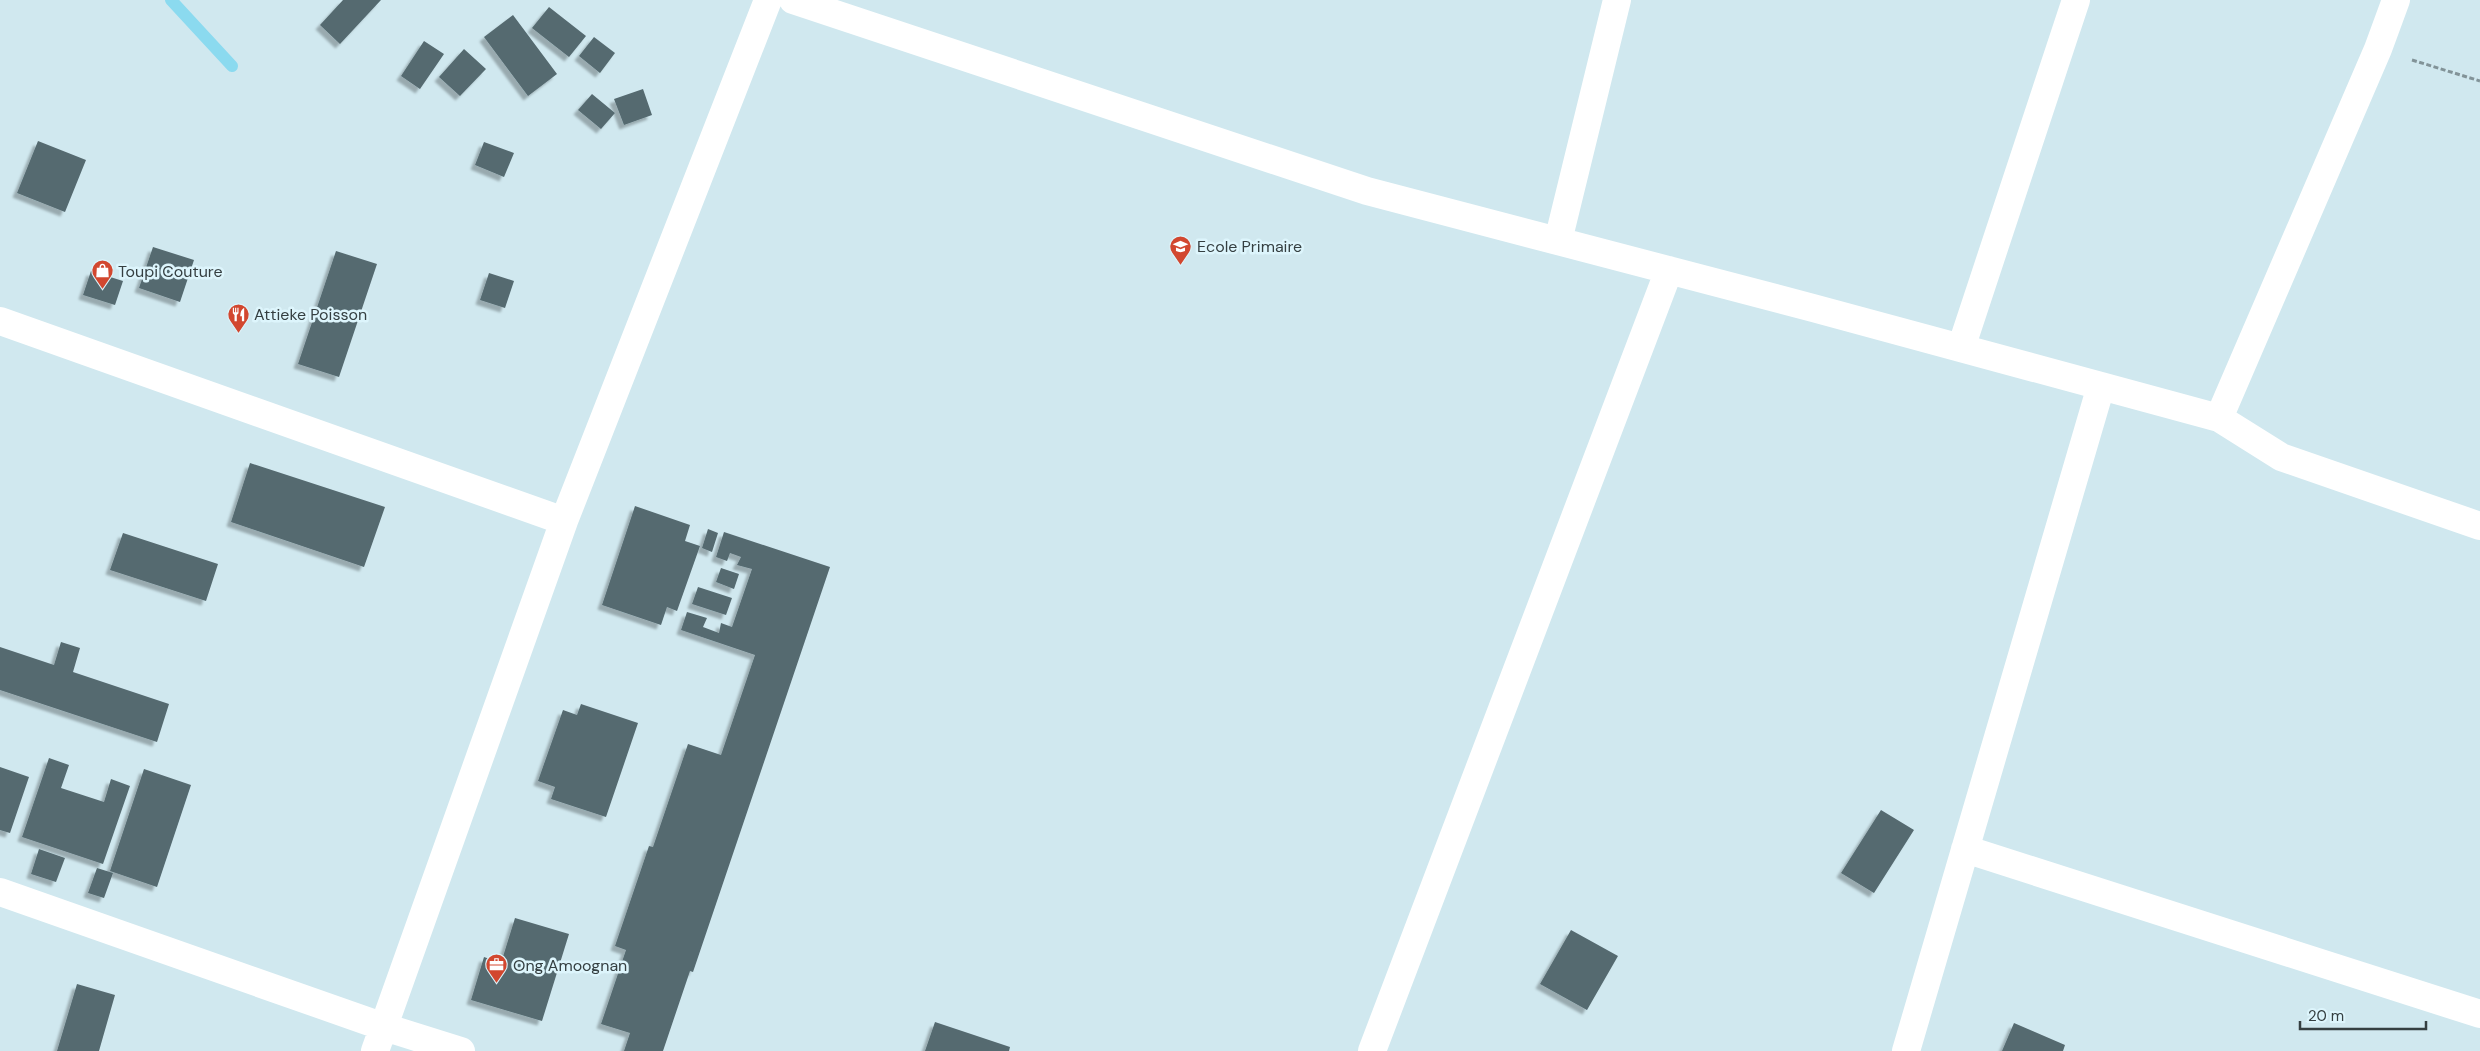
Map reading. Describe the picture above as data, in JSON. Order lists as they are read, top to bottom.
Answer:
{
  "places": {
    "school or university": ["Ecole Primaire"],
    "shop": ["Toupi Couture"],
    "restaurant": ["Attieke Poisson"],
    "office": ["Ong Amoognan"]
  },
  "scale_bar": "20 m"
}
